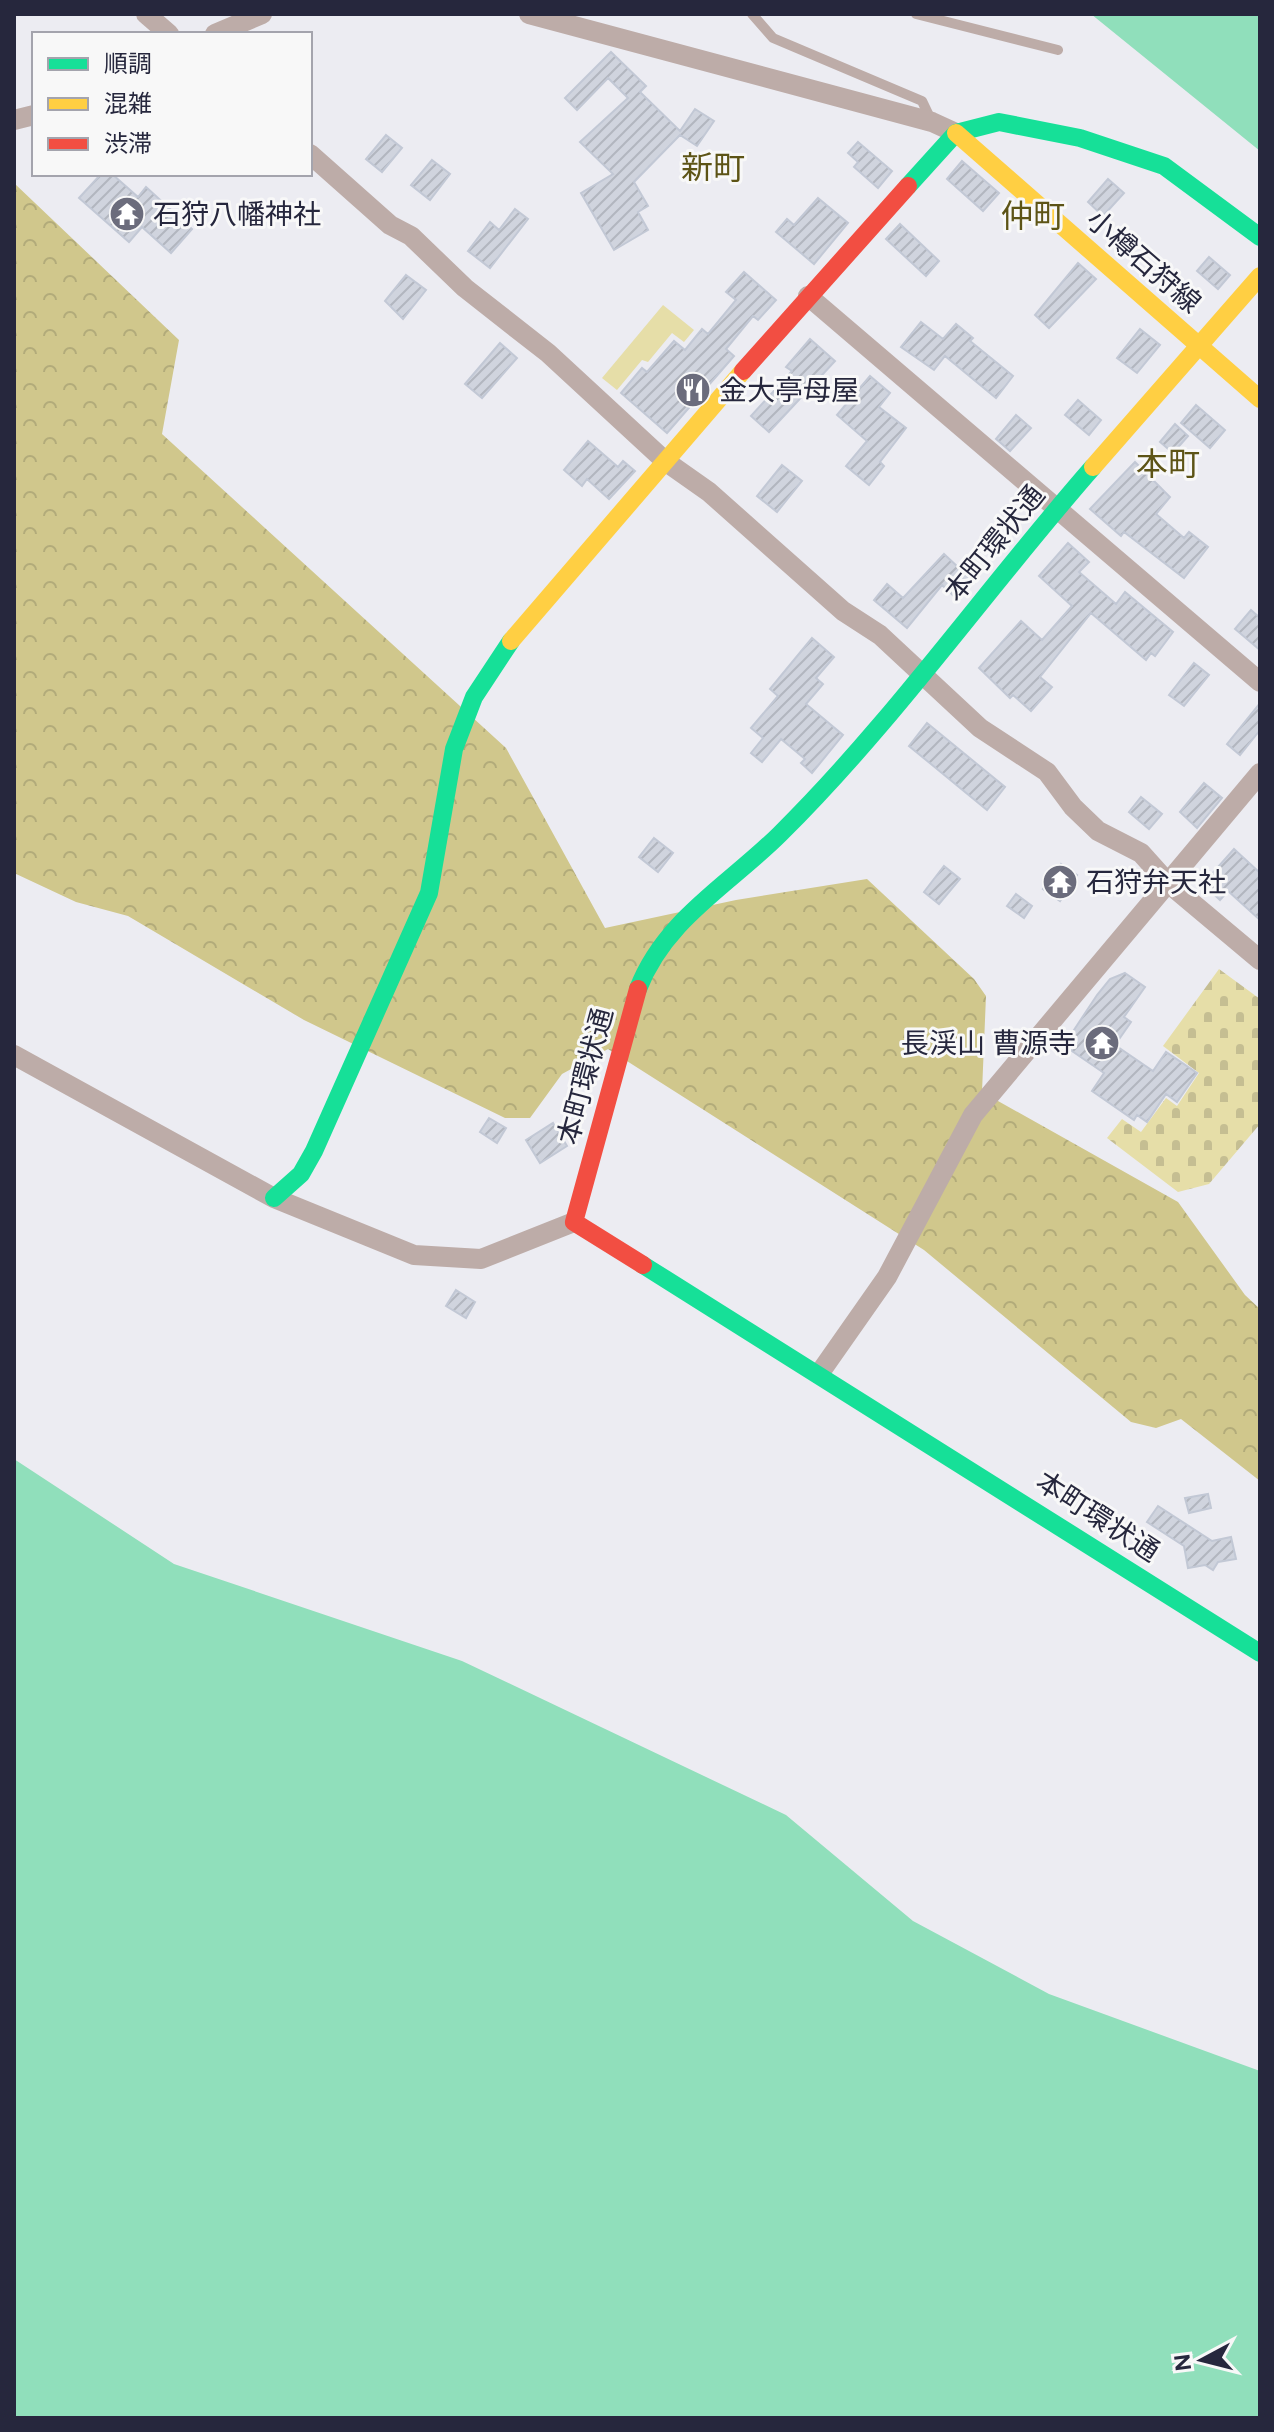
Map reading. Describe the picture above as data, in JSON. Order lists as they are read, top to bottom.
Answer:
{
  "streets": {
    "street": ["小樽石狩線", "本町環状通"]
  },
  "crossings": [
    ["小樽石狩線", "本町環状通"]
  ],
  "districts": ["新町", "仲町", "本町"],
  "places": {
    "temple": ["石狩八幡神社", "石狩弁天社", "長渓山 曹源寺"],
    "restaurant": ["金大亭母屋"]
  },
  "legend": ["順調", "混雑", "渋滞"],
  "north": "left"
}
